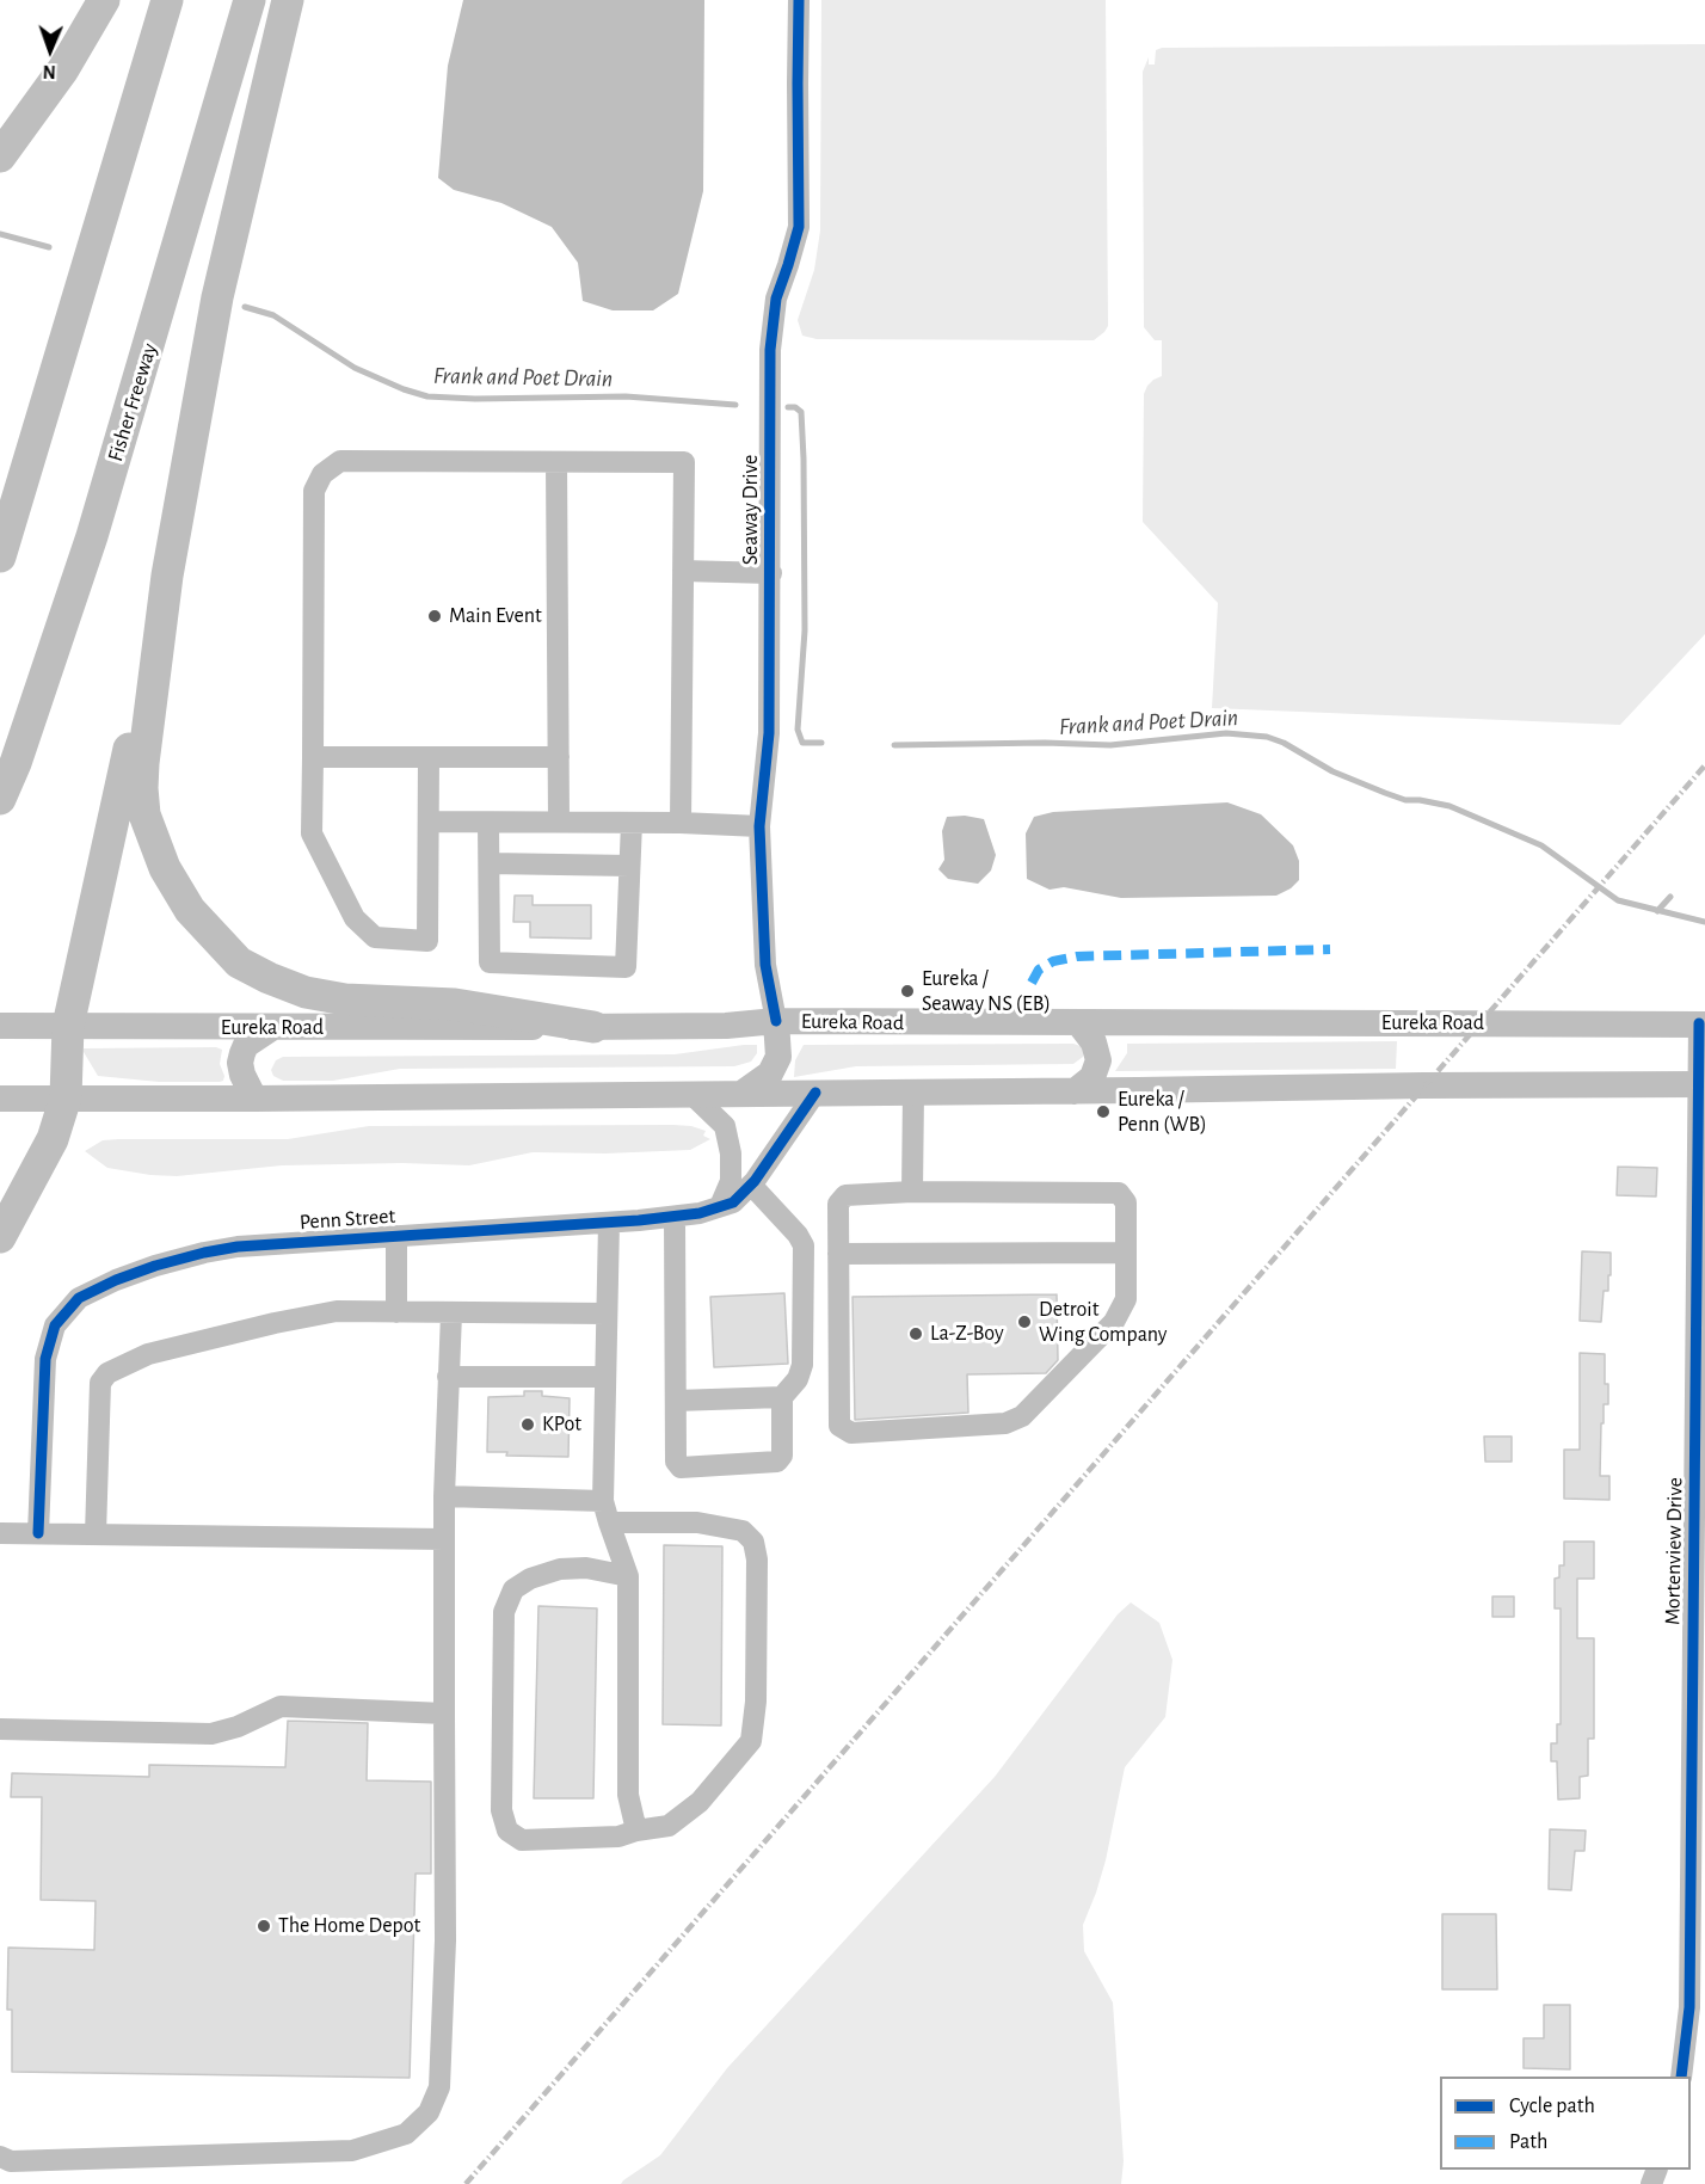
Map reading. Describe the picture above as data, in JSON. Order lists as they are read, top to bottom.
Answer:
{
  "streets": {
    "highway": ["Fisher Freeway"],
    "main road": ["Eureka Road"],
    "street": ["Seaway Drive", "Penn Street", "Mortenview Drive"]
  },
  "crossings": [
    ["Seaway Drive", "Eureka Road"],
    ["Eureka Road", "Mortenview Drive"]
  ],
  "water": ["Frank and Poet Drain"],
  "places": [
    "Main Event",
    "Eureka / Seaway NS (EB)",
    "Eureka / Penn (WB)",
    "Detroit Wing Company",
    "La-Z-Boy",
    "KPot",
    "The Home Depot"
  ],
  "legend": ["Cycle path", "Path"],
  "north": "bottom"
}
